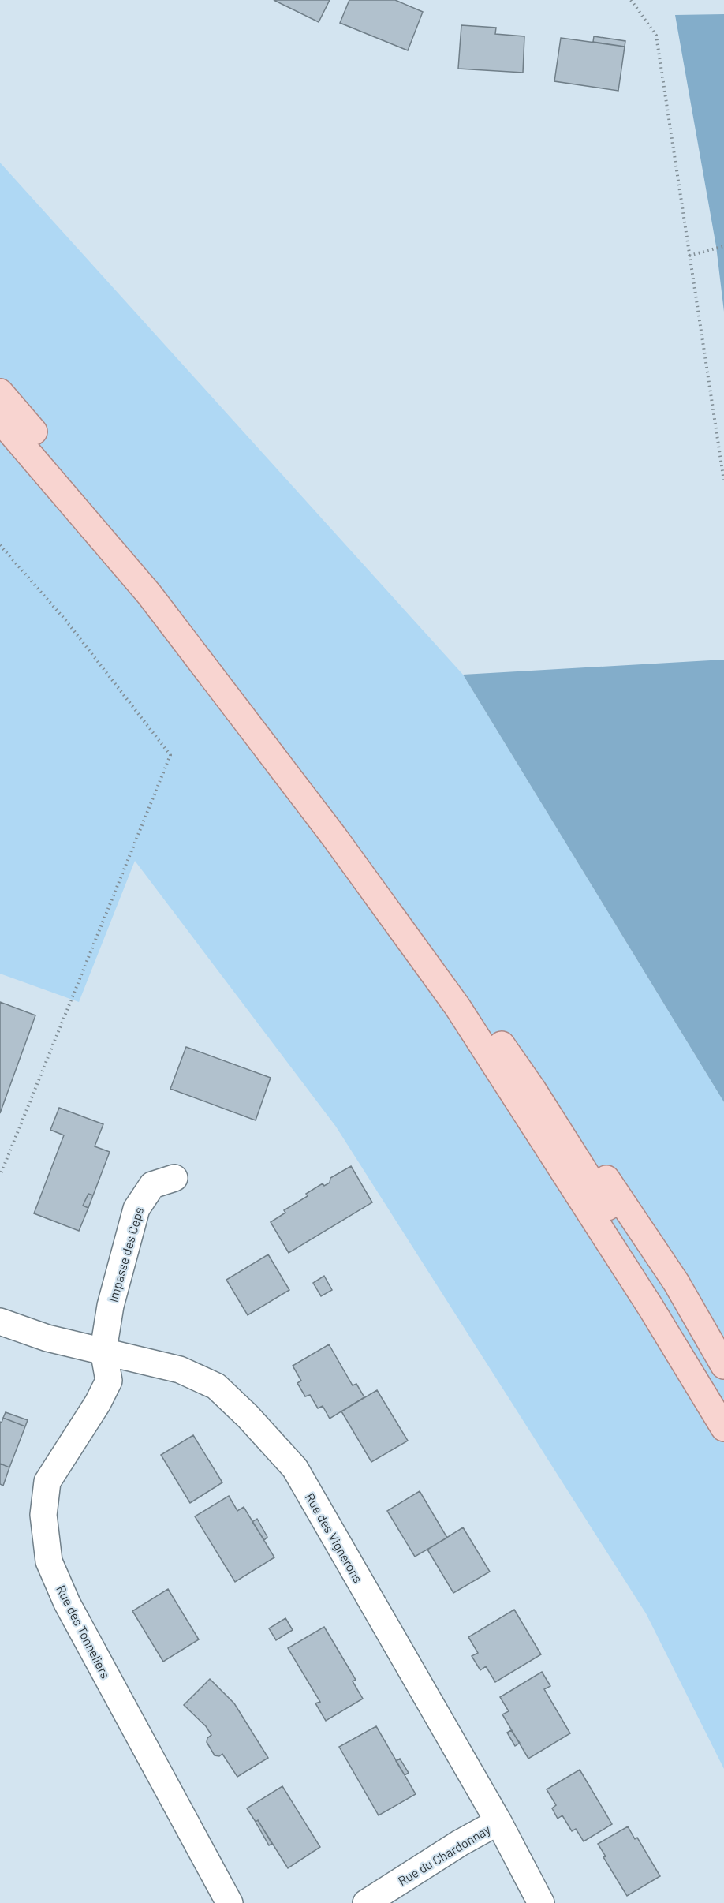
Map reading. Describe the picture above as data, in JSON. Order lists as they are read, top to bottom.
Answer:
{
  "streets": {
    "street": [
      "Impasse des Ceps",
      "Rue des Vignerons",
      "Rue des Tonneliers",
      "Rue du Chardonnay"
    ]
  },
  "crossings": [
    ["Impasse des Ceps", "Rue des Vignerons"],
    ["Impasse des Ceps", "Rue des Tonneliers"],
    ["Rue des Vignerons", "Rue des Tonneliers"],
    ["Rue des Vignerons", "Rue du Chardonnay"]
  ]
}
